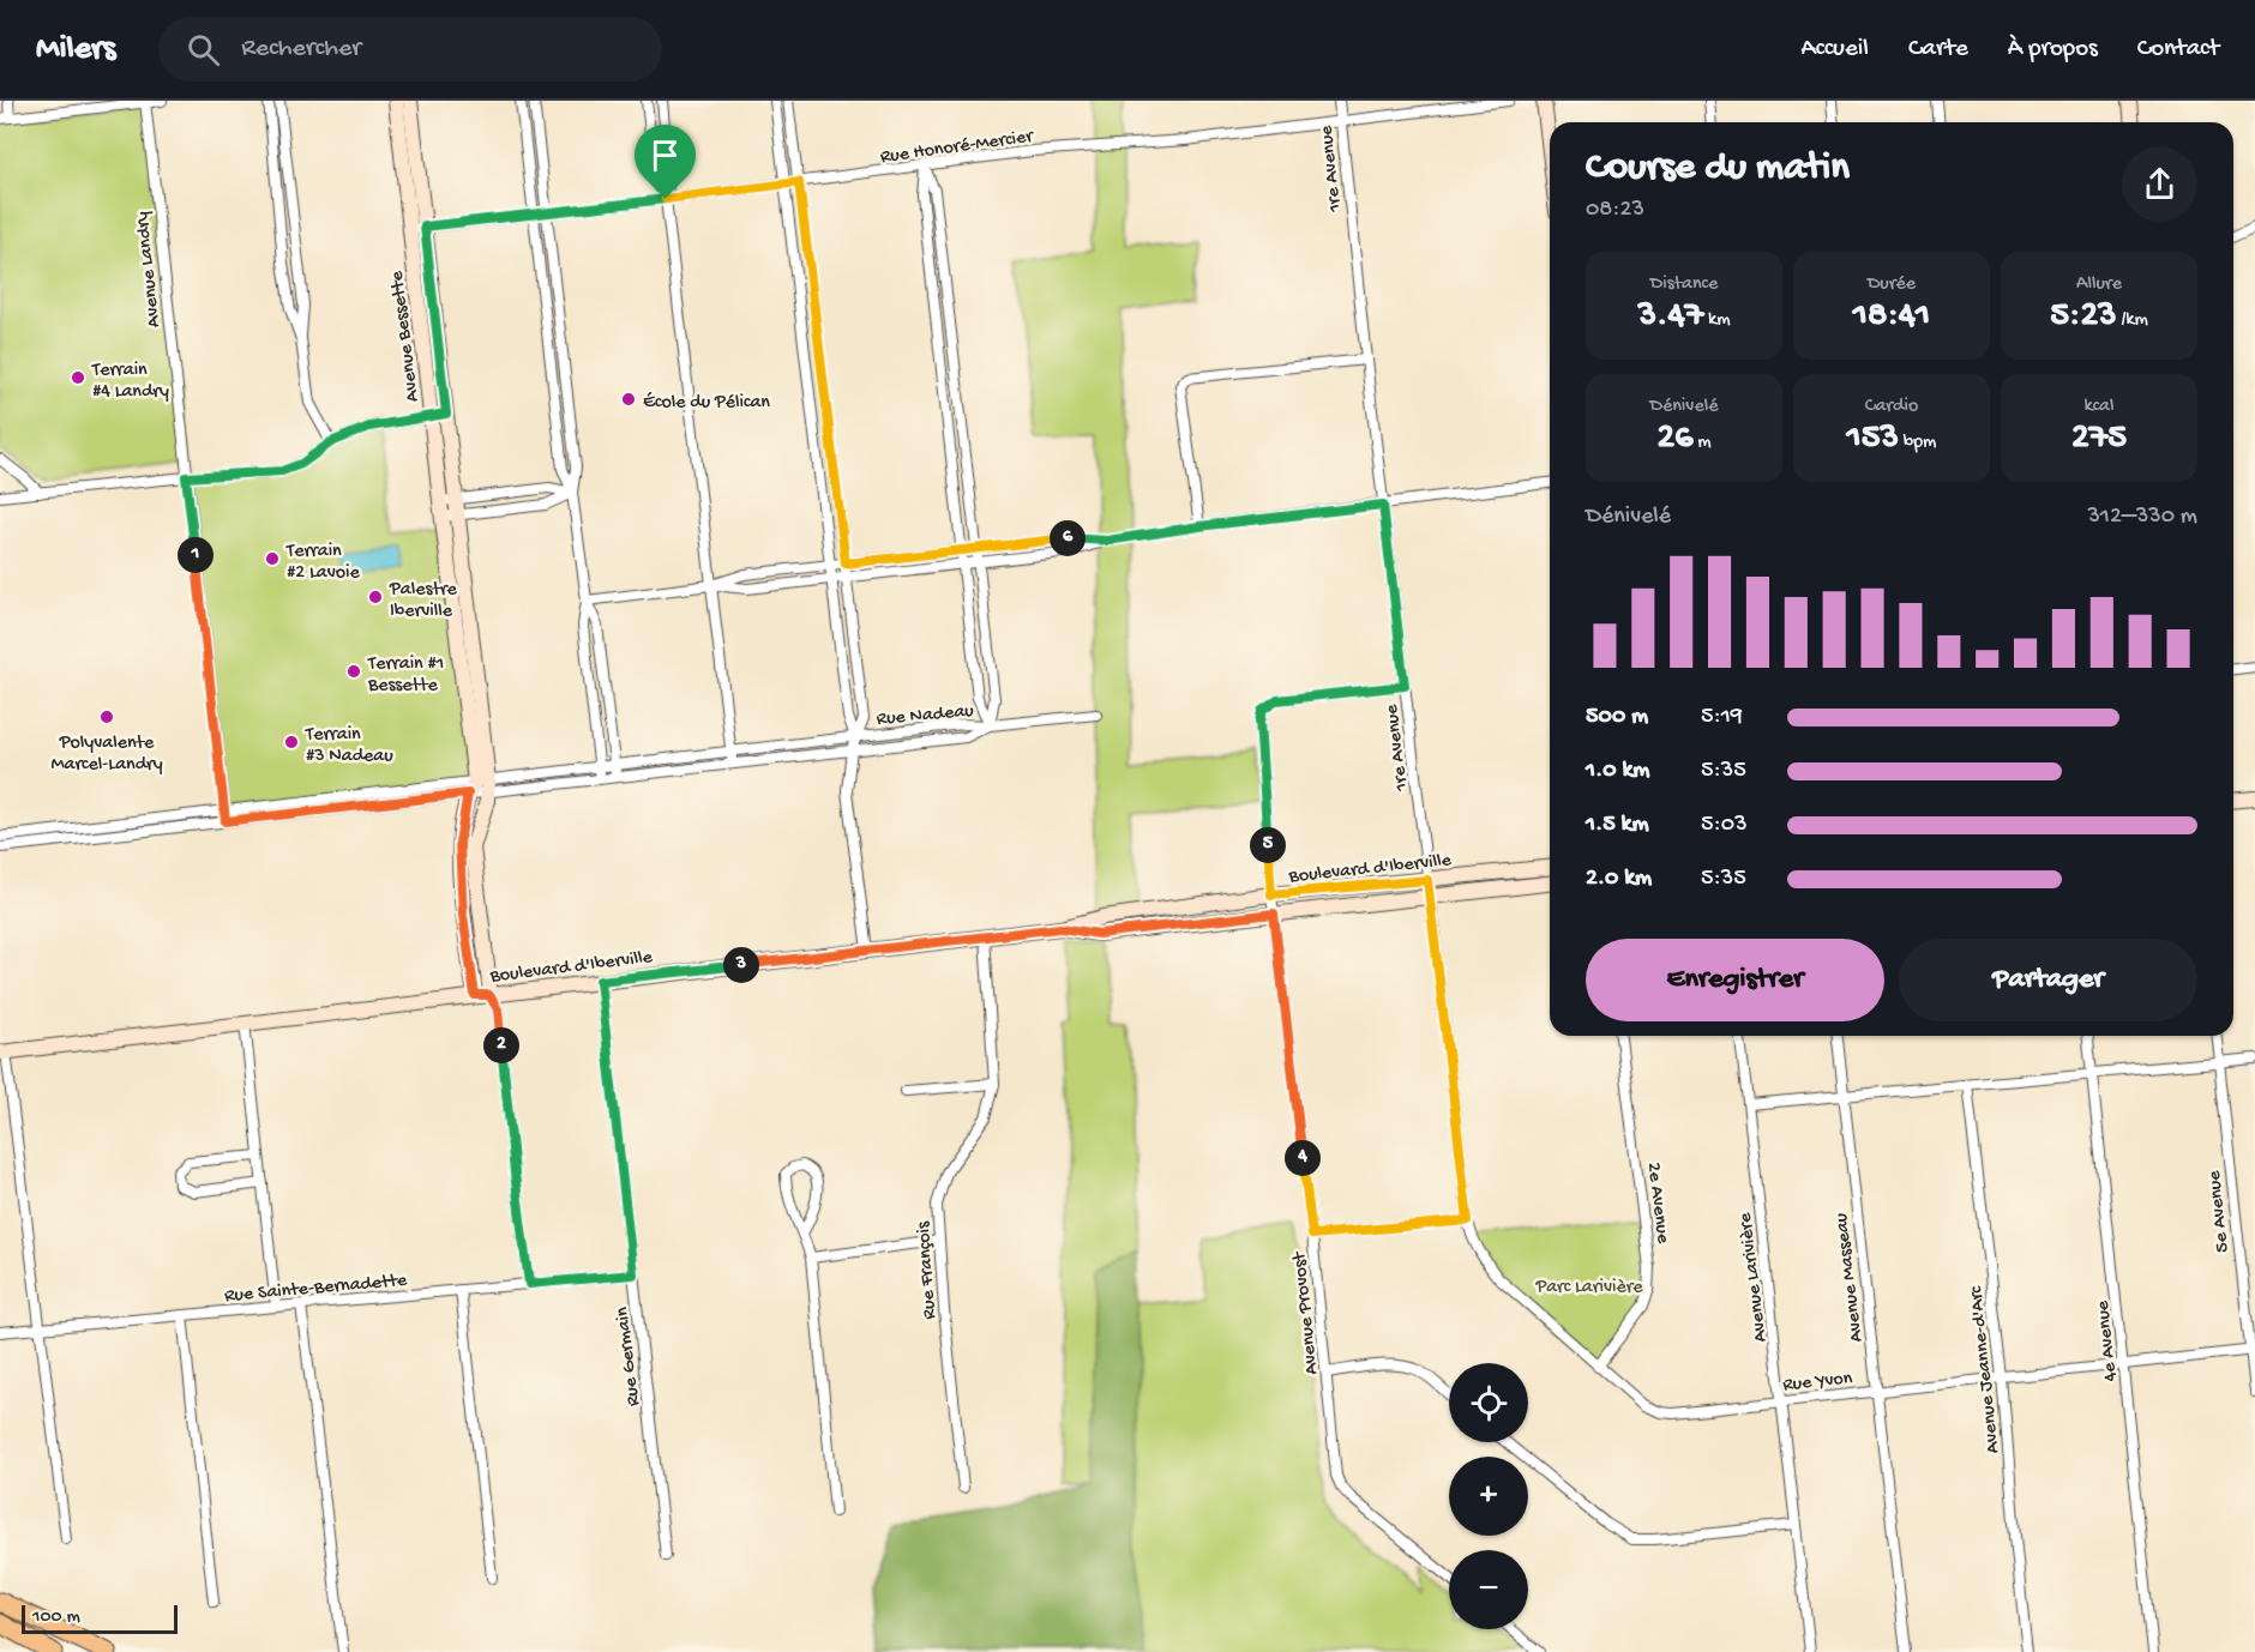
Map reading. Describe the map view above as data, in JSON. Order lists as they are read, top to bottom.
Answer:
{
  "streets": {
    "street": [
      "Rue Honoré-Mercier",
      "1re Avenue",
      "Avenue Landry",
      "Avenue Bessette",
      "Rue Nadeau",
      "Boulevard d'Iberville",
      "2e Avenue",
      "5e Avenue",
      "Rue François",
      "Avenue Larivière",
      "Avenue Masseau",
      "Rue Sainte-Bernadette",
      "Avenue Provost",
      "4e Avenue",
      "Rue Germain",
      "Avenue Jeanne-d'Arc",
      "Rue Yvon"
    ]
  },
  "crossings": [
    ["Rue Honoré-Mercier", "1re Avenue"],
    ["Rue Honoré-Mercier", "Avenue Bessette"],
    ["1re Avenue", "Boulevard d'Iberville"],
    ["1re Avenue", "Avenue Provost"],
    ["1re Avenue", "Rue Yvon"],
    ["Avenue Landry", "Rue Nadeau"],
    ["Avenue Bessette", "Rue Nadeau"],
    ["Avenue Bessette", "Boulevard d'Iberville"],
    ["Boulevard d'Iberville", "Rue François"],
    ["Boulevard d'Iberville", "Avenue Provost"],
    ["Boulevard d'Iberville", "Rue Germain"],
    ["2e Avenue", "Rue Yvon"],
    ["5e Avenue", "Rue Yvon"],
    ["Avenue Larivière", "Rue Yvon"],
    ["Avenue Masseau", "Rue Yvon"],
    ["Rue Sainte-Bernadette", "Rue Germain"],
    ["4e Avenue", "Rue Yvon"],
    ["Avenue Jeanne-d'Arc", "Rue Yvon"]
  ],
  "parks": ["Parc Larivière"],
  "places": [
    "Terrain #4 Landry",
    "École du Pélican",
    "Terrain #2 Lavoie",
    "Palestre Iberville",
    "Terrain #1 Bessette",
    "Polyvalente Marcel-Landry",
    "Terrain #3 Nadeau"
  ],
  "scale_bar": "100 m",
  "page": {
    "header": "Milers",
    "search": "Rechercher",
    "nav": [
      "Accueil",
      "Carte",
      "À propos",
      "Contact"
    ],
    "heading": ["Course du matin", "08:23"],
    "stats": [
      ["Distance", "3.47 km"],
      ["Durée", "18:41"],
      ["Allure", "5:23 /km"],
      ["Dénivelé", "26 m"],
      ["Cardio", "153 bpm"],
      ["kcal", "275"]
    ],
    "chart": ["Dénivelé", "312–330 m"],
    "pins": [
      "6",
      "1",
      "5",
      "3",
      "2",
      "4"
    ],
    "list": [
      {
        "name": "500 m",
        "note": "5:19"
      },
      {
        "name": "1.0 km",
        "note": "5:35"
      },
      {
        "name": "1.5 km",
        "note": "5:03"
      },
      {
        "name": "2.0 km",
        "note": "5:35"
      }
    ],
    "buttons": ["Enregistrer", "Partager"],
    "map_buttons": ["+", "−"],
    "scale": "100 m"
  }
}
